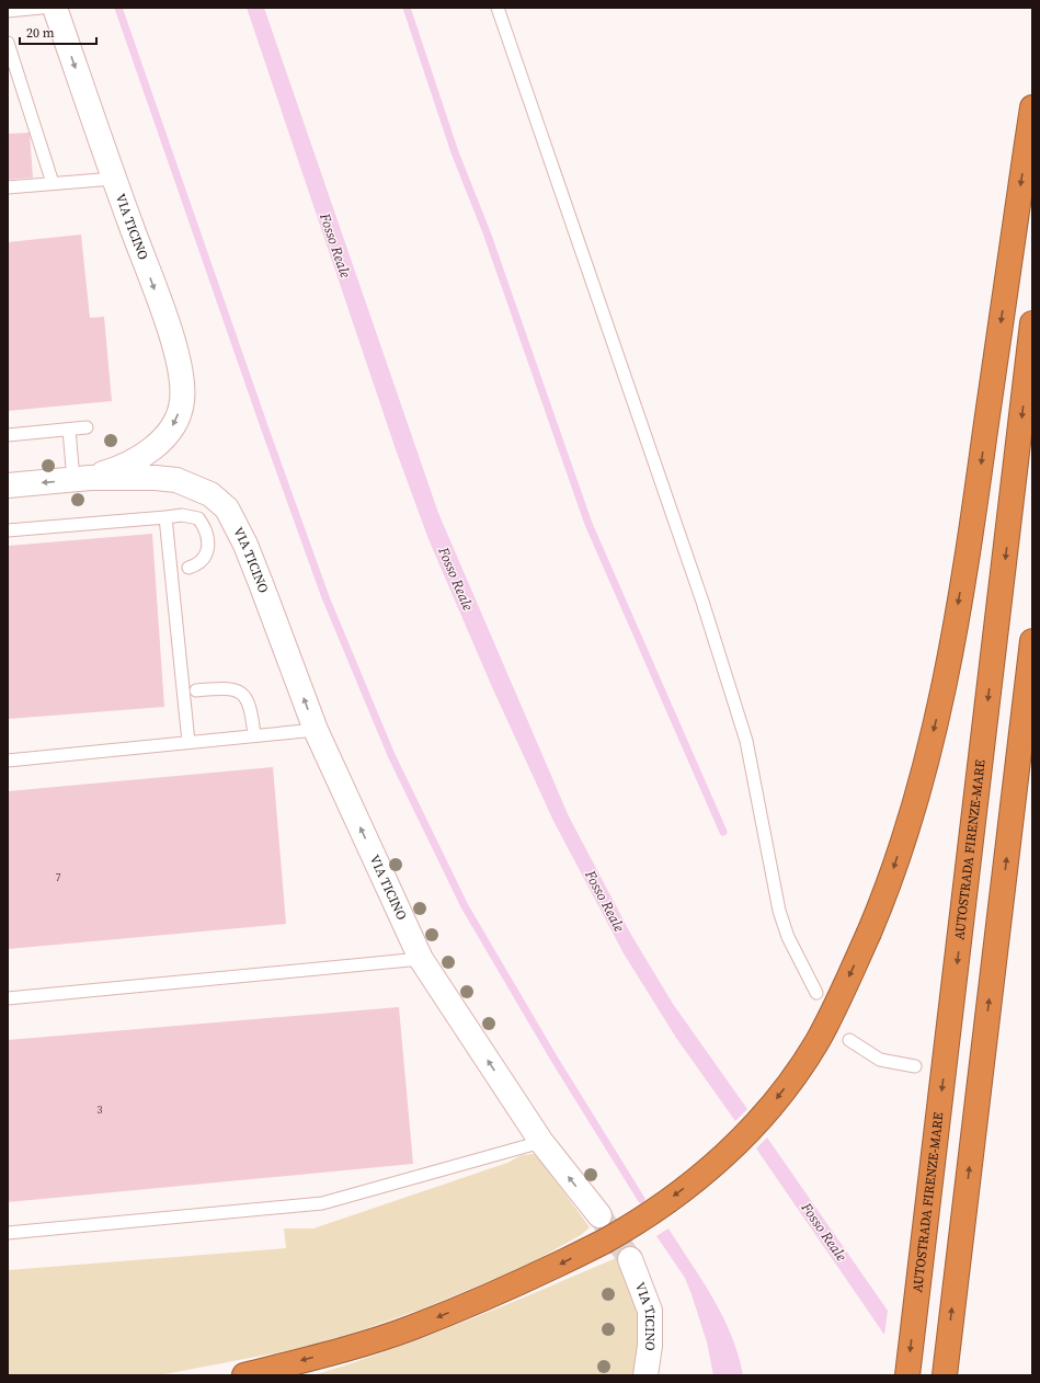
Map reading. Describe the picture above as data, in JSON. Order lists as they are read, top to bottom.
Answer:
{
  "streets": {
    "highway": ["AUTOSTRADA FIRENZE-MARE"],
    "street": ["VIA TICINO"]
  },
  "water": ["Fosso Reale"],
  "house_numbers": ["7", "3"],
  "scale_bar": "20 m"
}
